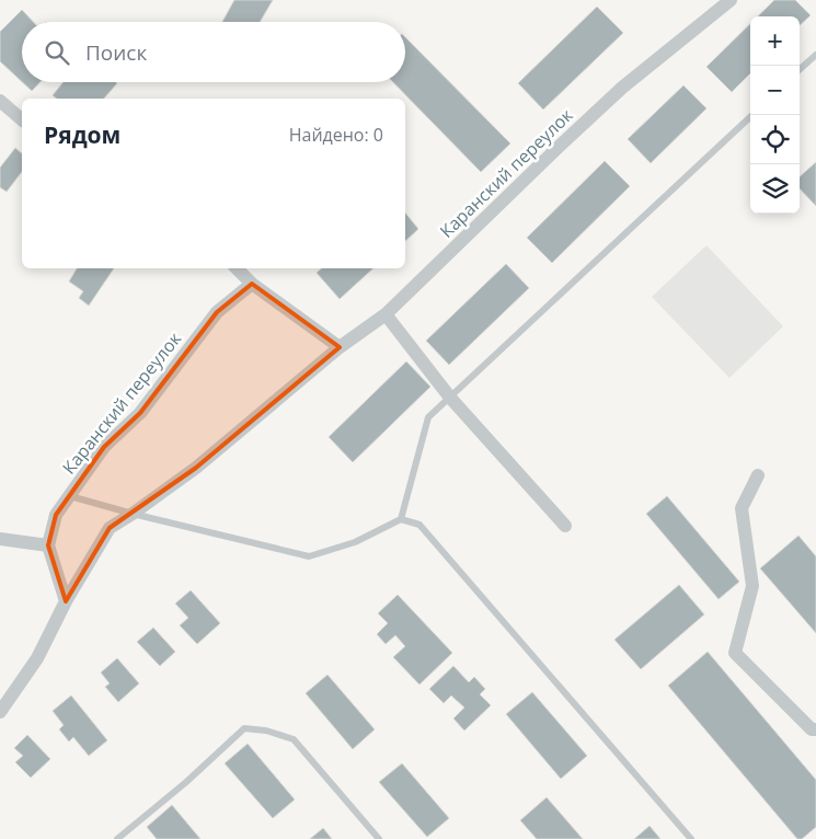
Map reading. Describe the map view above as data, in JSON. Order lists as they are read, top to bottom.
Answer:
{
  "streets": {
    "street": ["Каранский переулок"]
  },
  "page": {
    "map_buttons": ["+", "−"],
    "search": "Поиск",
    "heading": ["Рядом", "Найдено: 0"]
  }
}
